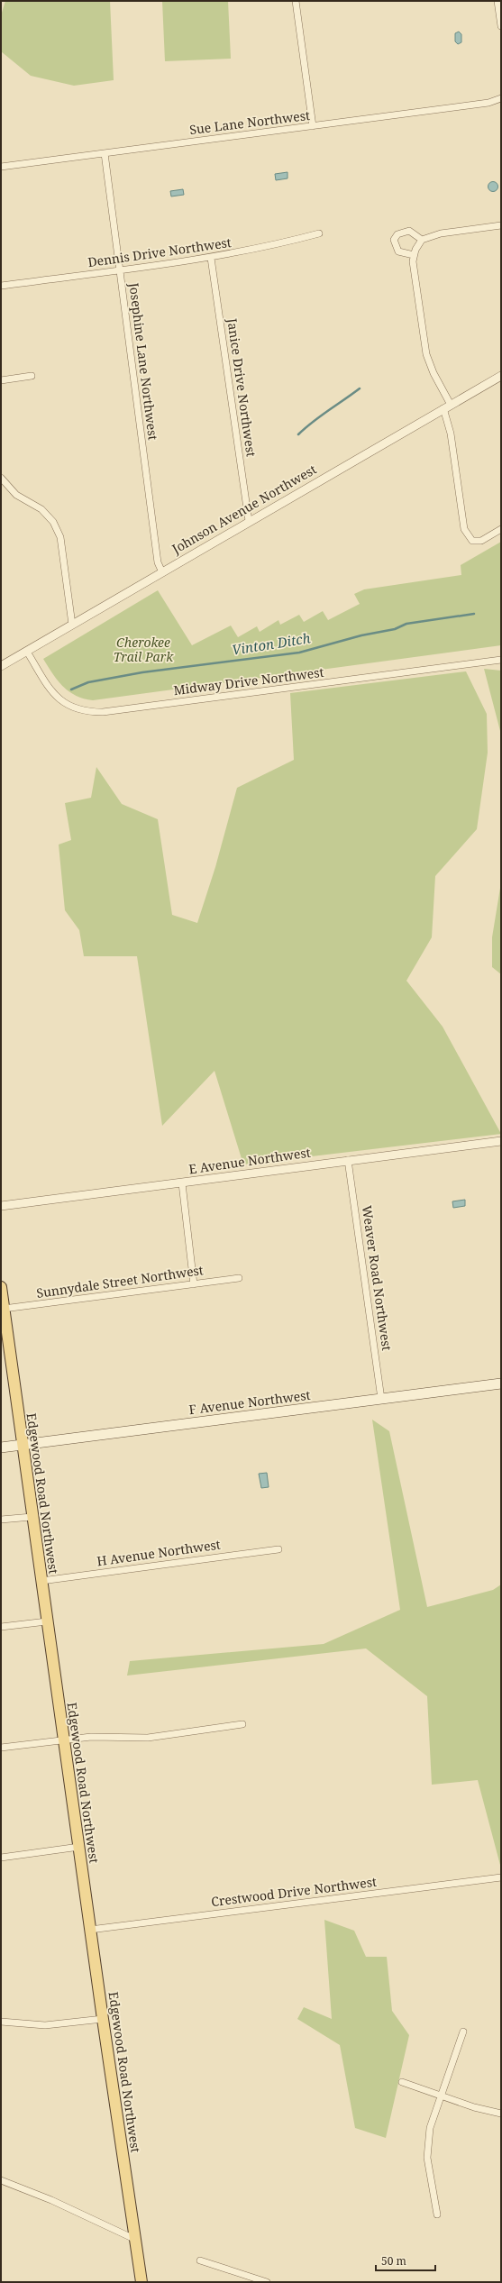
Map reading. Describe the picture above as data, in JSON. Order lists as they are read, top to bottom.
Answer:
{
  "streets": {
    "main road": ["F Avenue Northwest", "Edgewood Road Northwest"],
    "street": [
      "Sue Lane Northwest",
      "Dennis Drive Northwest",
      "Josephine Lane Northwest",
      "Janice Drive Northwest",
      "Johnson Avenue Northwest",
      "Midway Drive Northwest",
      "E Avenue Northwest",
      "Weaver Road Northwest",
      "Sunnydale Street Northwest",
      "H Avenue Northwest",
      "Crestwood Drive Northwest"
    ]
  },
  "crossings": [
    ["Sue Lane Northwest", "Josephine Lane Northwest"],
    ["Dennis Drive Northwest", "Josephine Lane Northwest"],
    ["Dennis Drive Northwest", "Janice Drive Northwest"],
    ["Josephine Lane Northwest", "Johnson Avenue Northwest"],
    ["Janice Drive Northwest", "Johnson Avenue Northwest"],
    ["Johnson Avenue Northwest", "Midway Drive Northwest"],
    ["E Avenue Northwest", "Weaver Road Northwest"],
    ["Weaver Road Northwest", "F Avenue Northwest"],
    ["Sunnydale Street Northwest", "Edgewood Road Northwest"],
    ["F Avenue Northwest", "Edgewood Road Northwest"],
    ["Edgewood Road Northwest", "H Avenue Northwest"],
    ["Edgewood Road Northwest", "Crestwood Drive Northwest"]
  ],
  "water": ["Vinton Ditch"],
  "parks": ["Cherokee Trail Park"],
  "scale_bar": "50 m"
}
